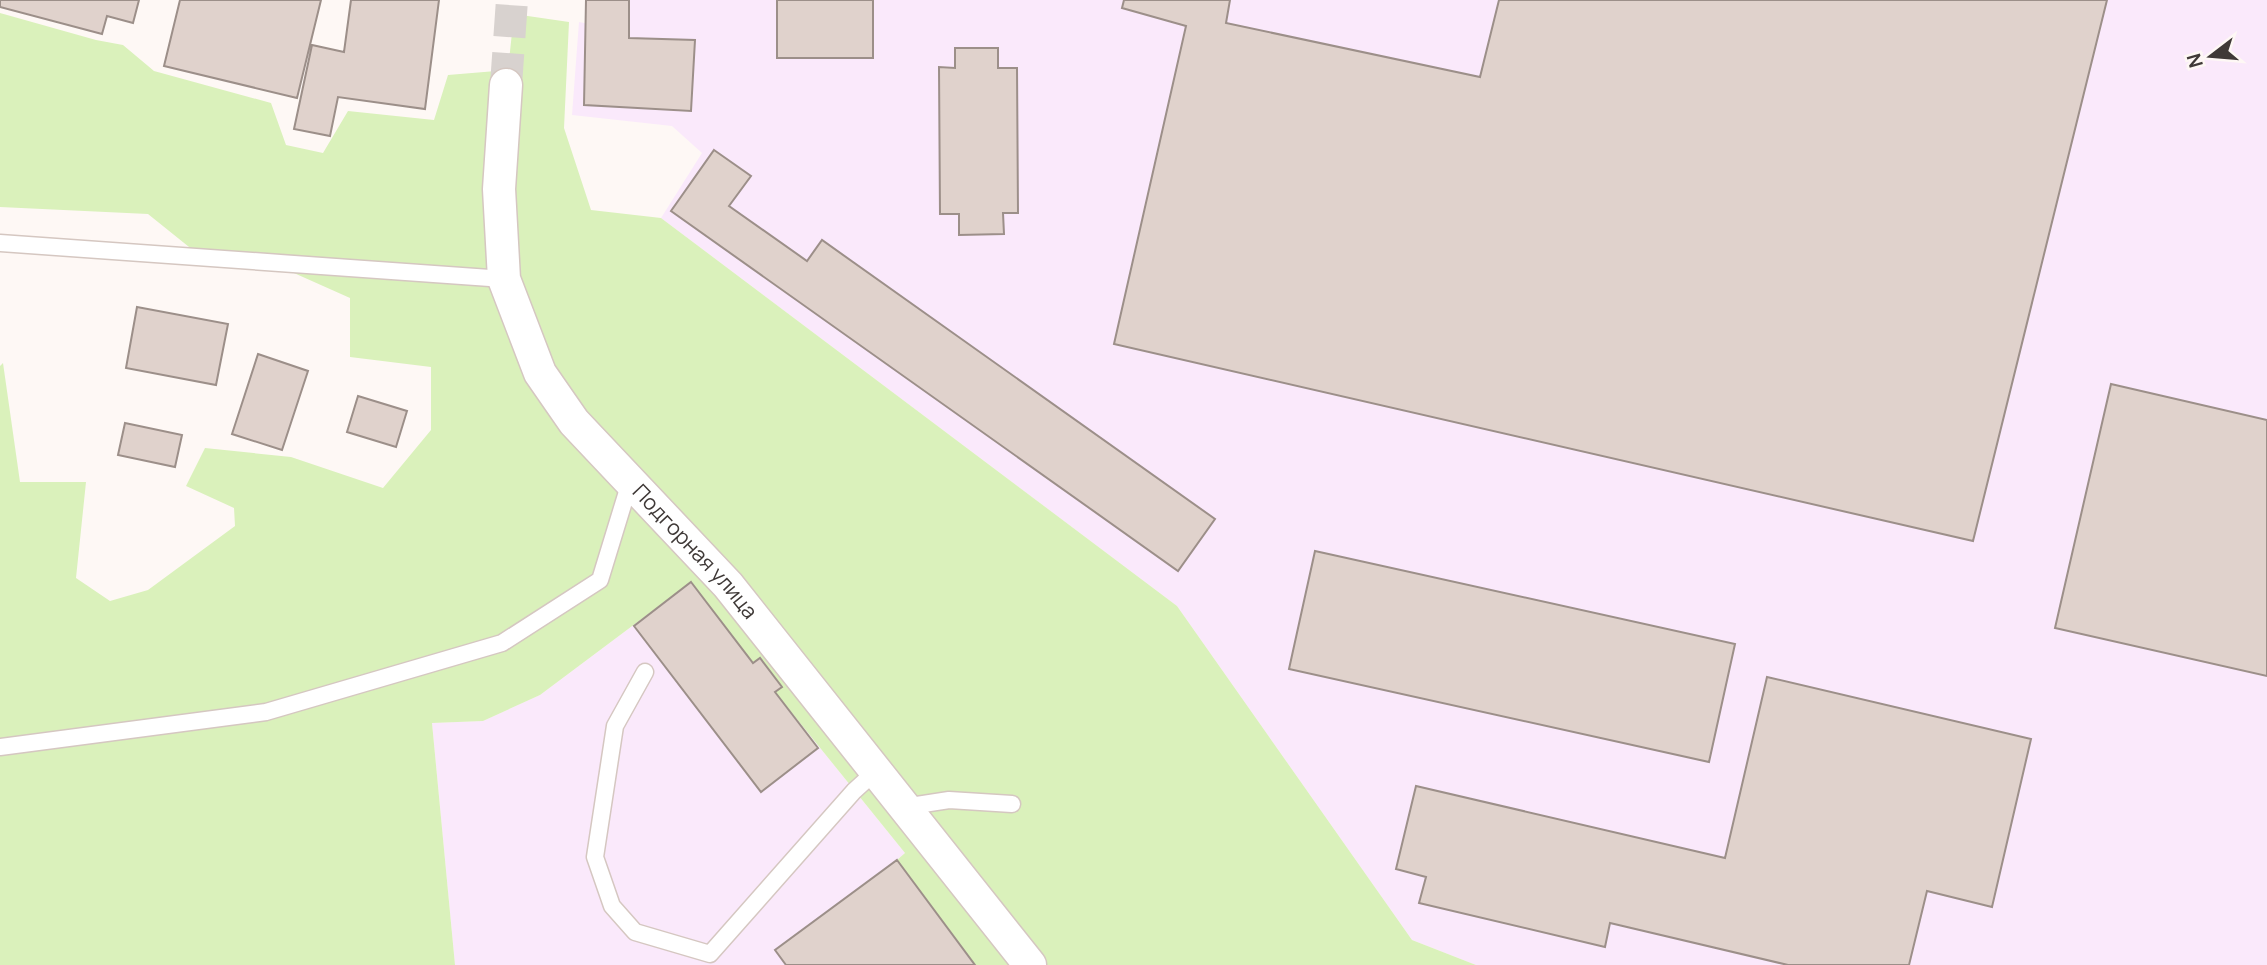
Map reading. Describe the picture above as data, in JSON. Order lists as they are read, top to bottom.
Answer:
{
  "streets": {
    "street": ["Подгорная улица"]
  },
  "north": "left"
}
